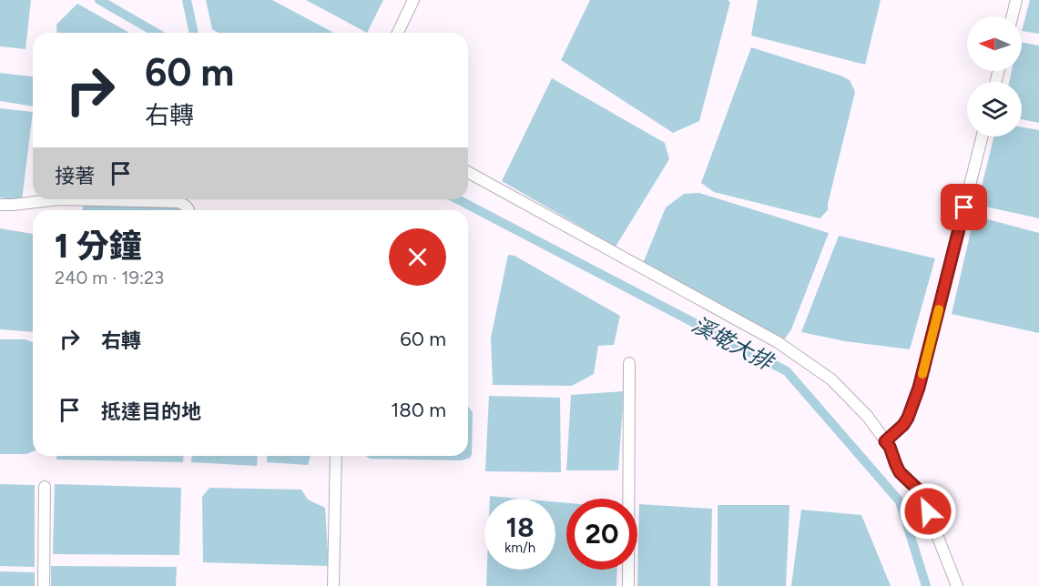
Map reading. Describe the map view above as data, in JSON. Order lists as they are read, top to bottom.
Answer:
{
  "water": ["溪墘大排"],
  "north": "left",
  "page": {
    "turn": ["60 m", "右轉"],
    "then": "接著",
    "heading": ["1 分鐘", "240 m · 19:23"],
    "list": [
      {
        "name": "右轉",
        "value": "60 m"
      },
      {
        "name": "抵達目的地",
        "value": "180 m"
      }
    ],
    "speed": "18 km/h",
    "limit": "20"
  }
}
